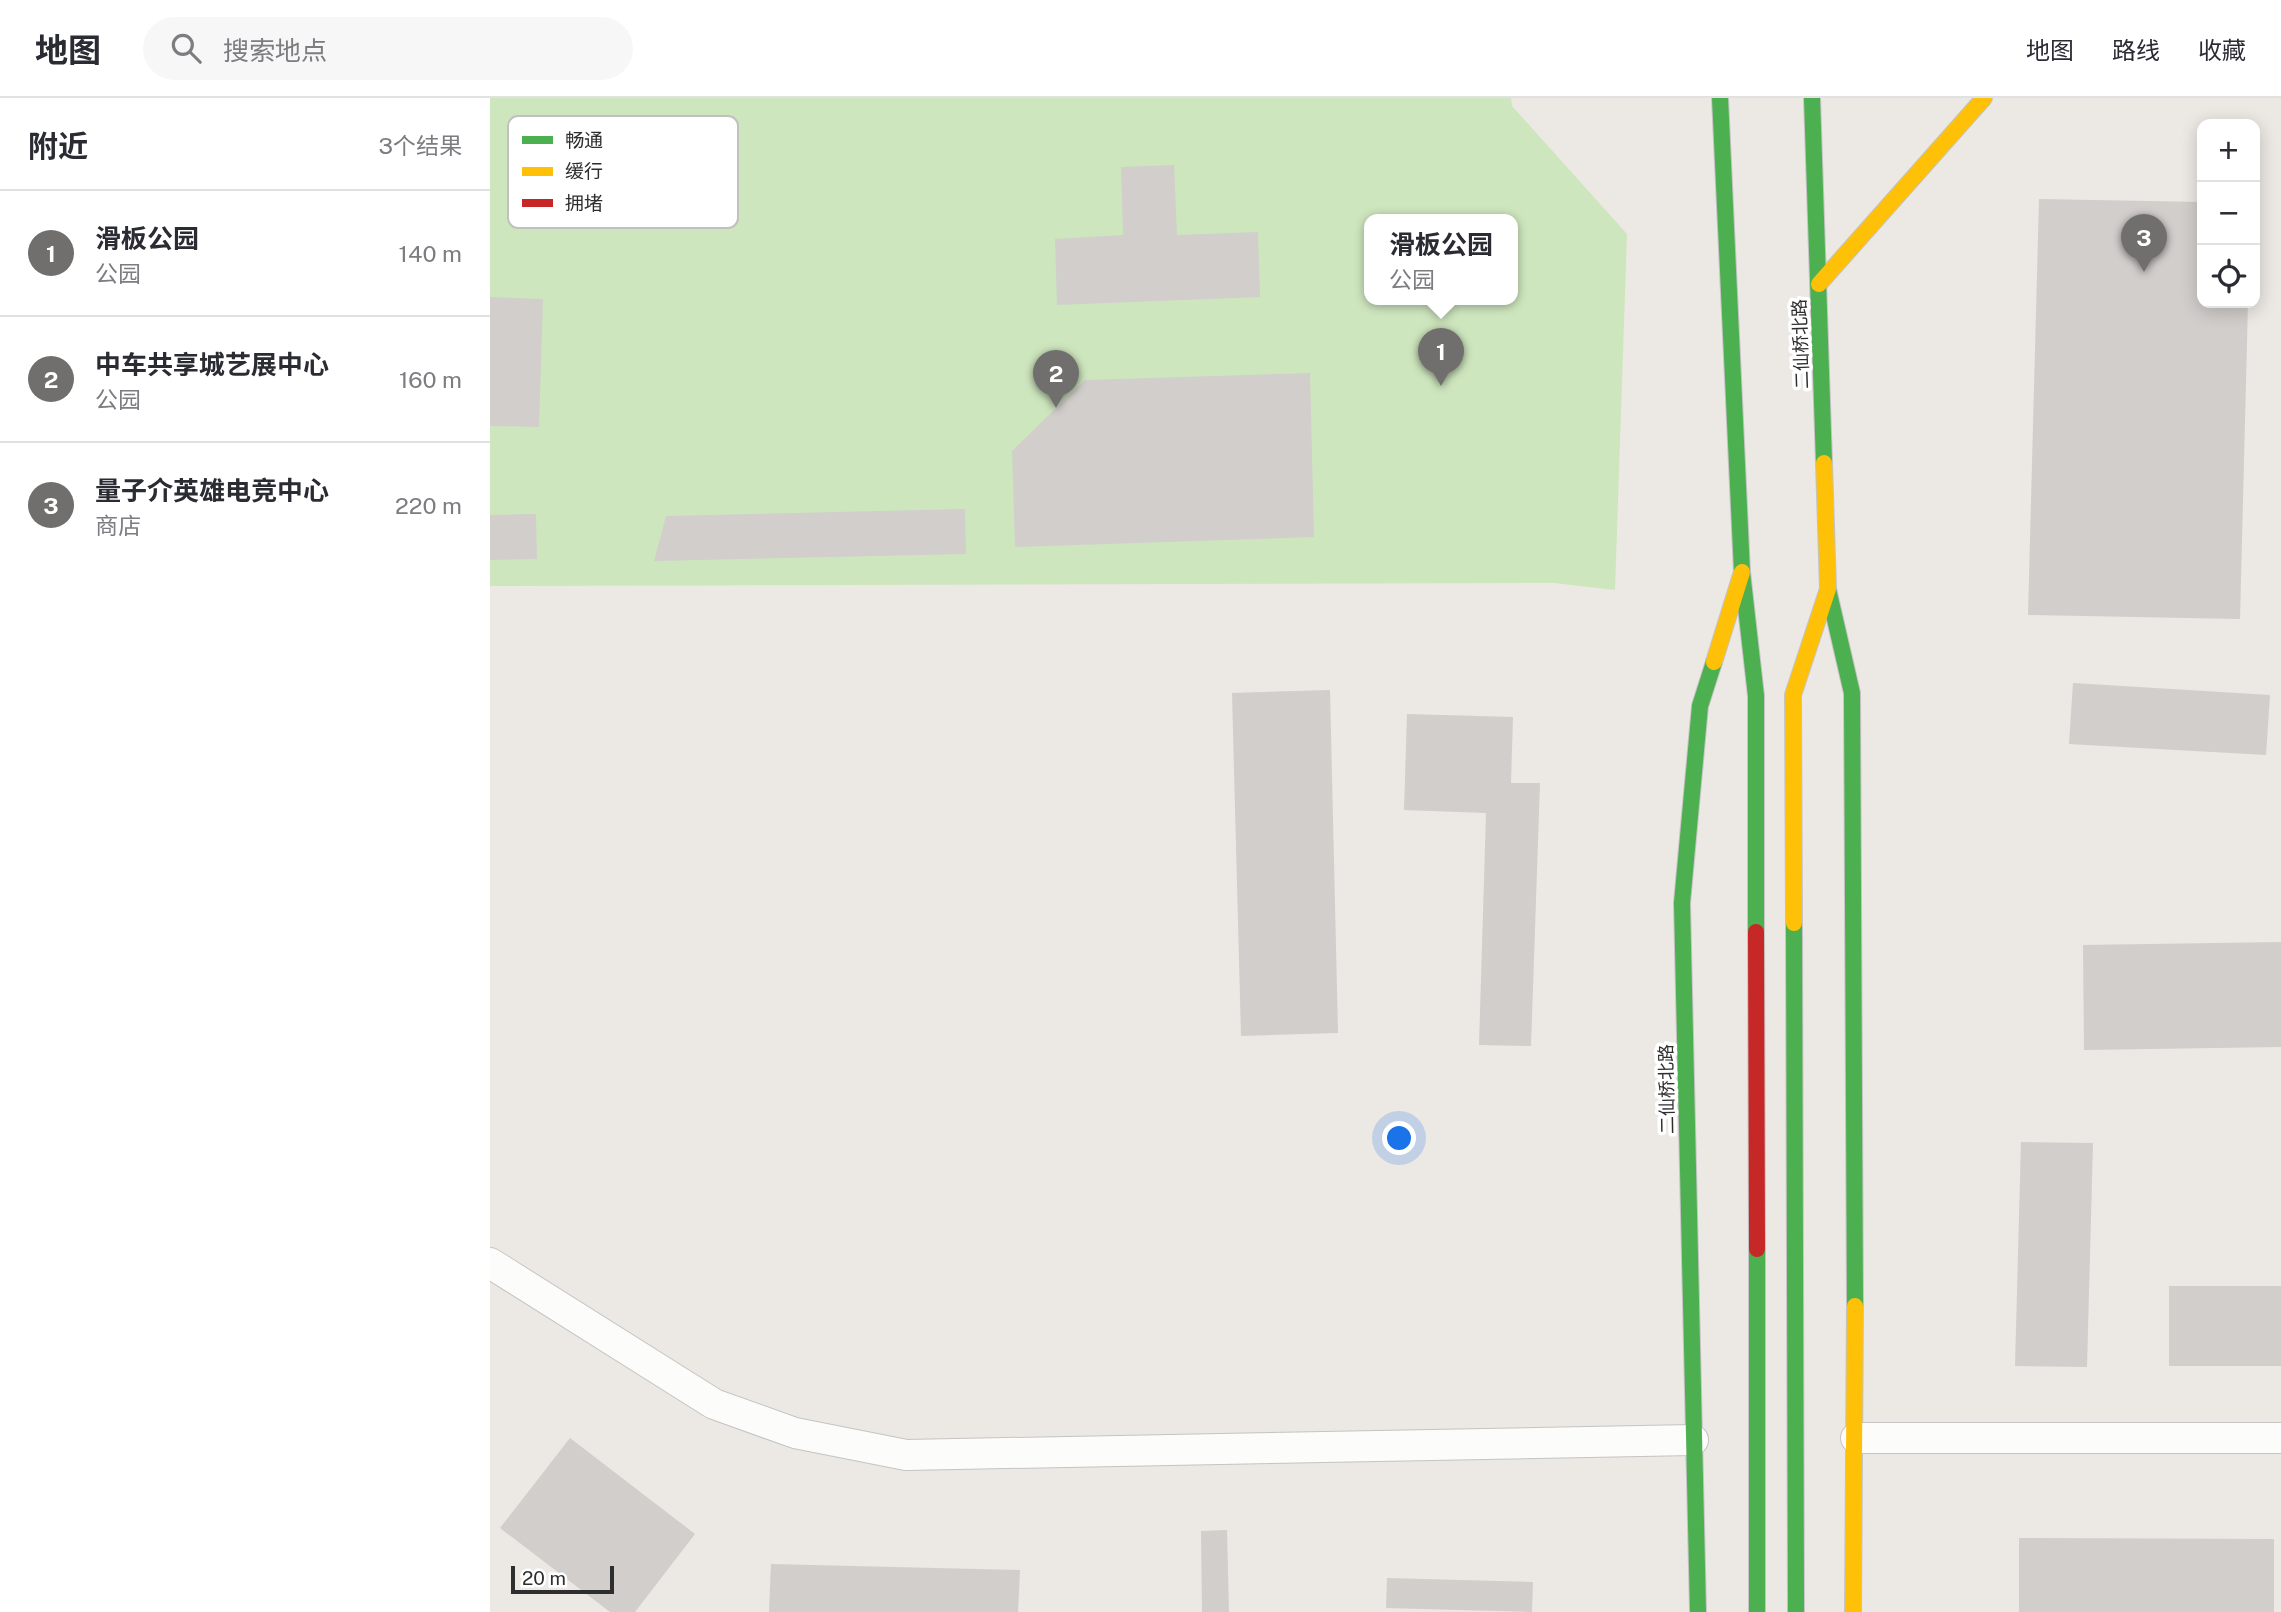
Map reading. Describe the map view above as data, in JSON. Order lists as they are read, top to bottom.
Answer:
{
  "streets": {
    "main road": ["二仙桥北路"]
  },
  "legend": ["畅通", "缓行", "拥堵"],
  "scale_bar": "20 m",
  "page": {
    "header": "地图",
    "search": "搜索地点",
    "nav": ["地图", "路线", "收藏"],
    "heading": ["附近", "3个结果"],
    "map_buttons": ["+", "−"],
    "list": [
      {
        "mark": "1",
        "name": "滑板公园",
        "note": "公园",
        "value": "140 m"
      },
      {
        "mark": "2",
        "name": "中车共享城艺展中心",
        "note": "公园",
        "value": "160 m"
      },
      {
        "mark": "3",
        "name": "量子介英雄电竞中心",
        "note": "商店",
        "value": "220 m"
      }
    ],
    "popup": ["滑板公园", "公园"],
    "pins": ["3", "1", "2"],
    "scale": "20 m"
  }
}
